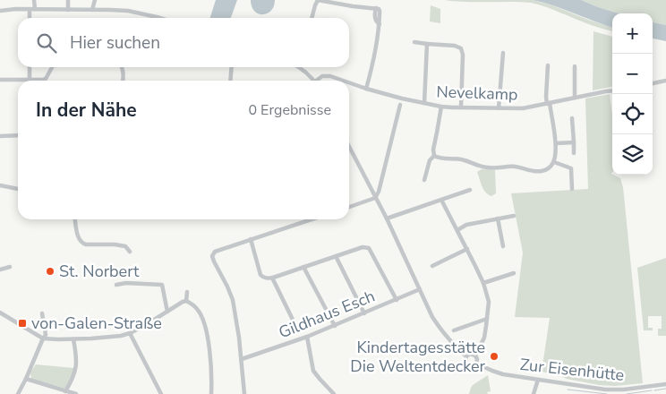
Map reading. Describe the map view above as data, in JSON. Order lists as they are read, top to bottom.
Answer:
{
  "streets": {
    "street": ["Nevelkamp", "Gildhaus Esch", "Zur Eisenhütte"]
  },
  "crossings": [
    ["Gildhaus Esch", "Zur Eisenhütte"]
  ],
  "places": {
    "other": ["St. Norbert", "Kindertagesstätte Die Weltentdecker"],
    "transit": ["von-Galen-Straße"]
  },
  "page": {
    "map_buttons": ["+", "−"],
    "search": "Hier suchen",
    "heading": ["In der Nähe", "0 Ergebnisse"]
  }
}
